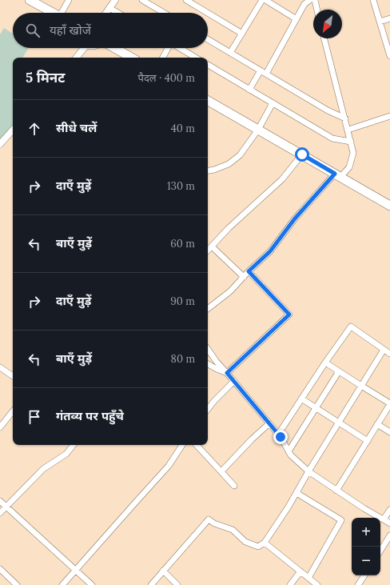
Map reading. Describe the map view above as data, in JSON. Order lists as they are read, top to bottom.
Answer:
{
  "north": "bottom left",
  "page": {
    "search": "यहाँ खोजें",
    "heading": ["5 मिनट", "पैदल · 400 m"],
    "list": [
      ["सीधे चलें", "40 m"],
      ["दाएँ मुड़ें", "130 m"],
      ["बाएँ मुड़ें", "60 m"],
      ["दाएँ मुड़ें", "90 m"],
      ["बाएँ मुड़ें", "80 m"],
      "गंतव्य पर पहुँचे"
    ],
    "map_buttons": ["+", "−"]
  }
}
